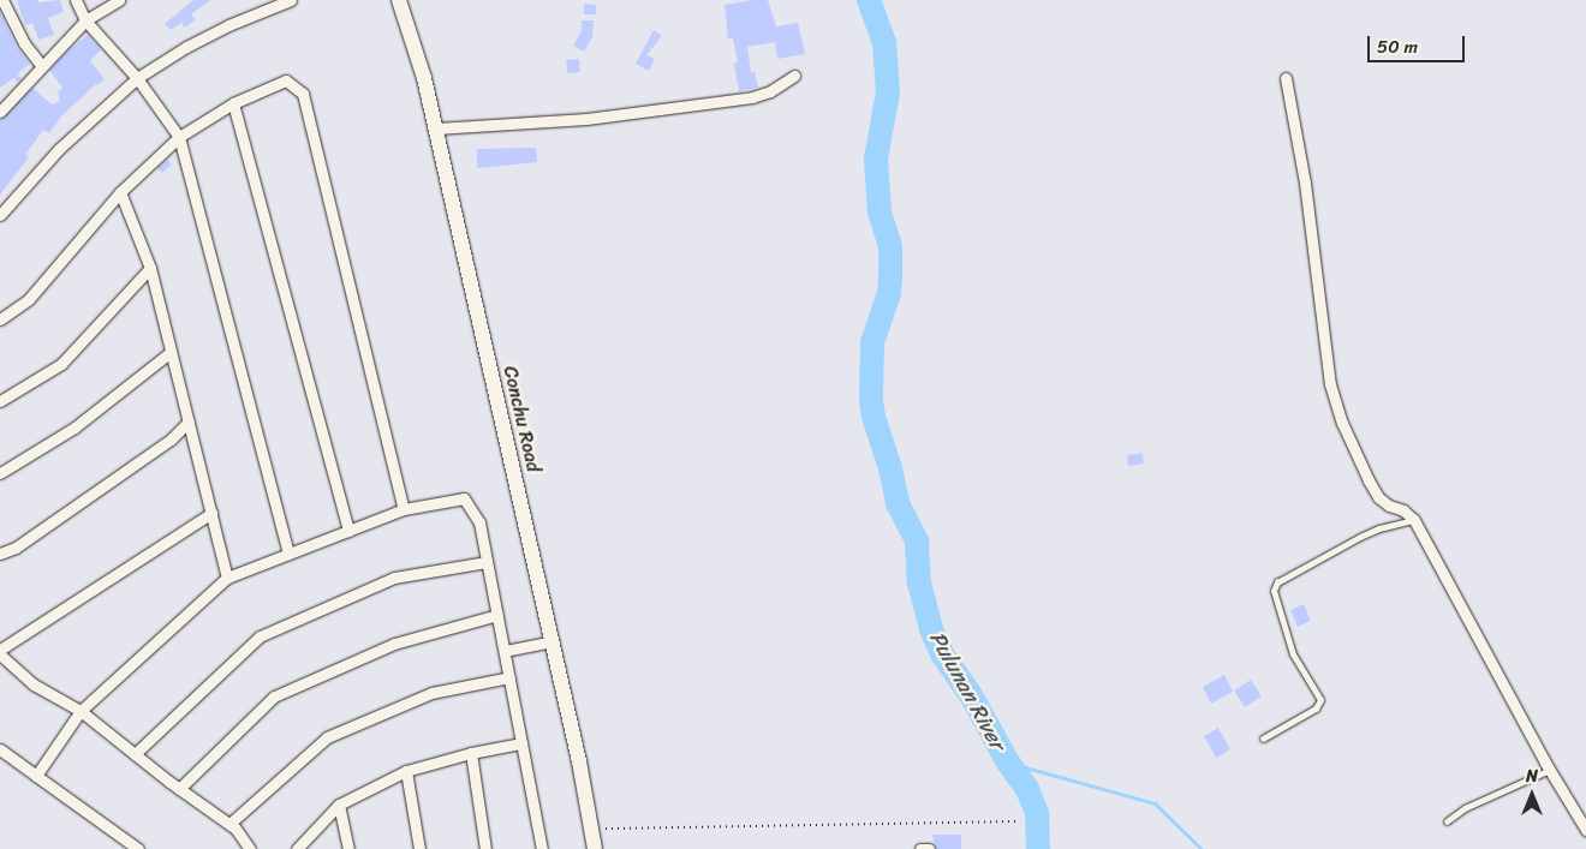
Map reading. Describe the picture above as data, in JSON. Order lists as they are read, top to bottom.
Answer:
{
  "streets": {
    "main road": ["Conchu Road"]
  },
  "water": ["Pulunan River"],
  "scale_bar": "50 m",
  "north": "top"
}
